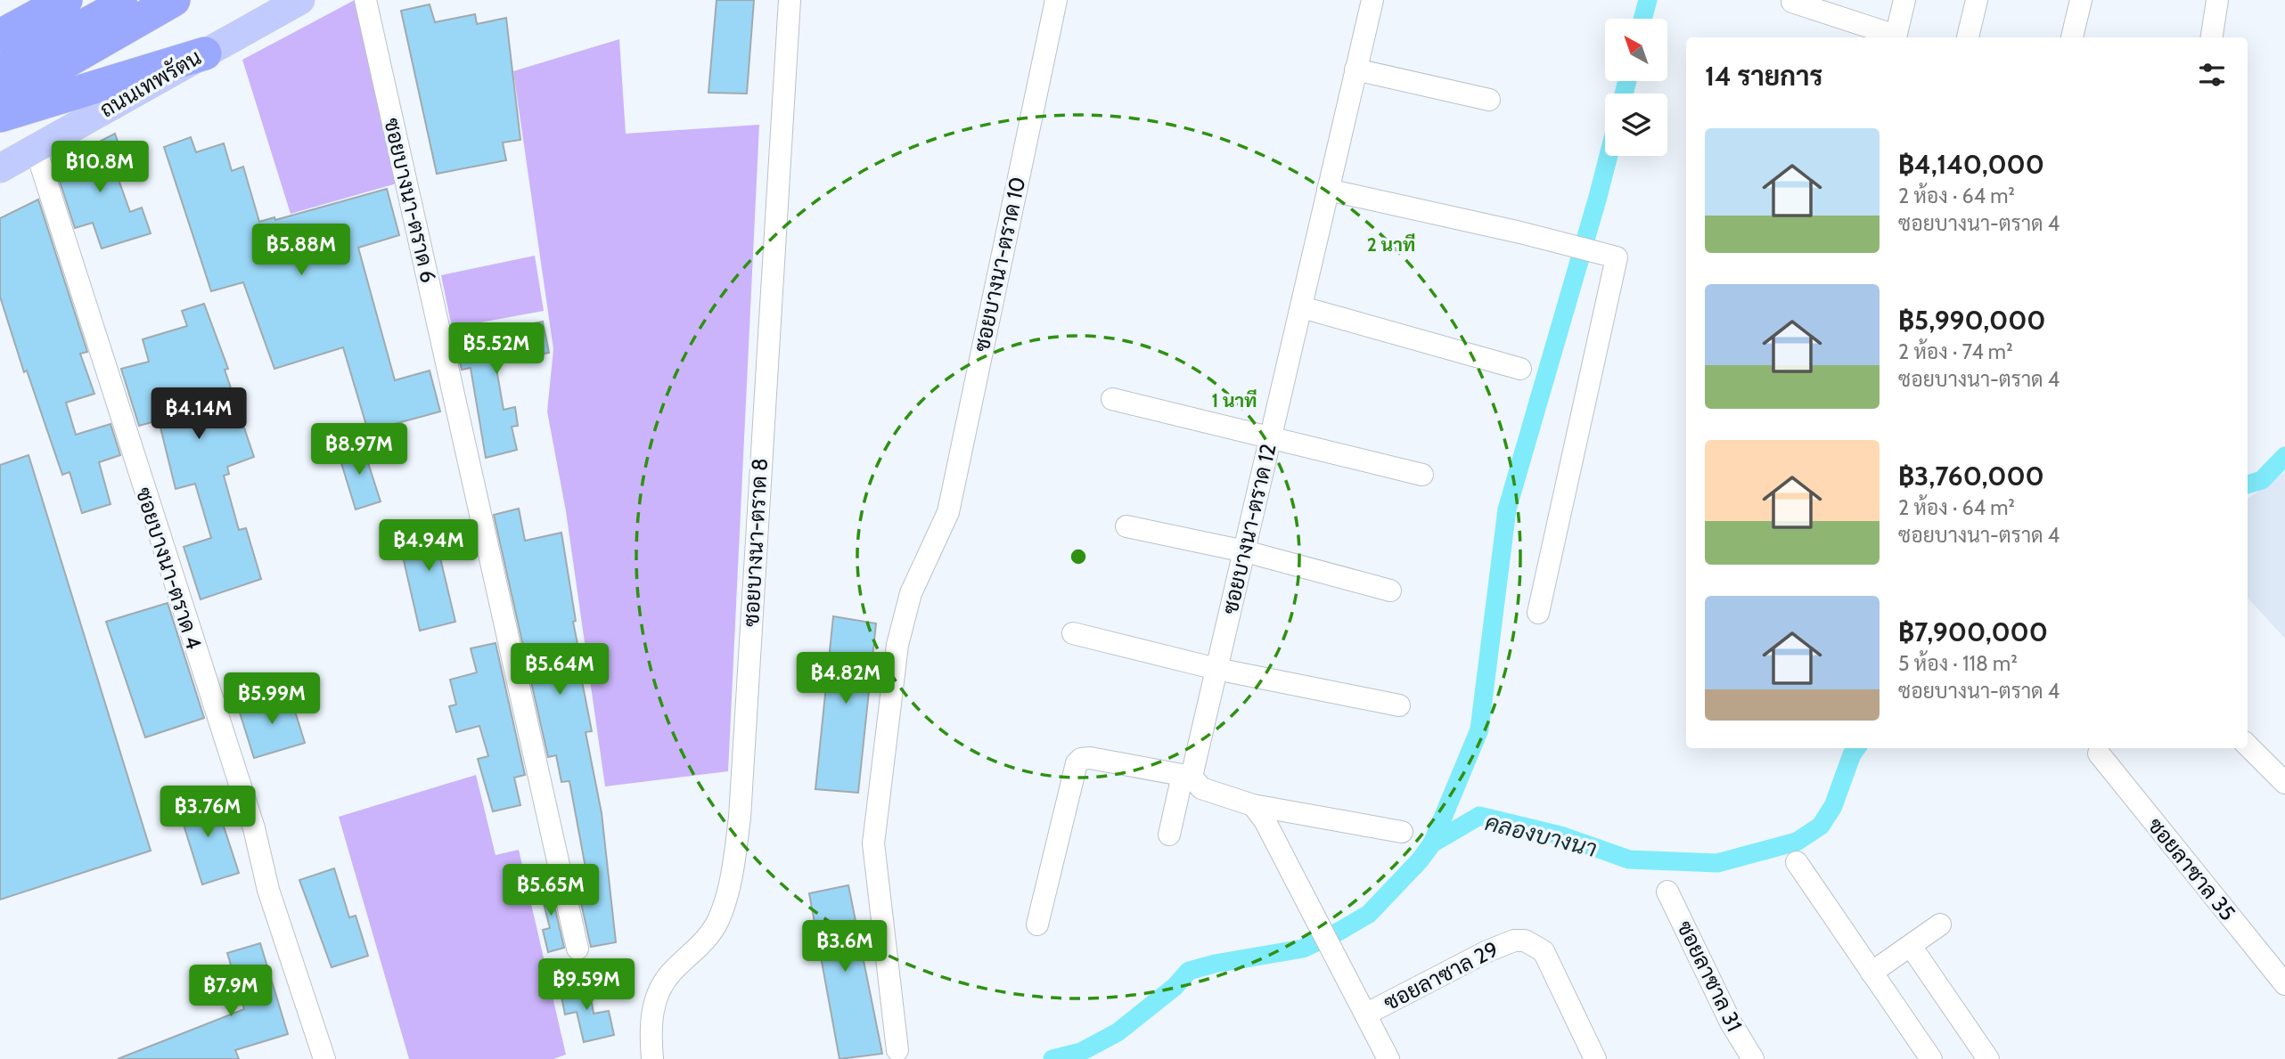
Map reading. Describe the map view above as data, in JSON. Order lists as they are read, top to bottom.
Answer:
{
  "streets": {
    "main road": ["ถนนเทพรัตน"],
    "street": [
      "ซอยบางนา-ตราด 6",
      "ซอยบางนา-ตราด 10",
      "ซอยบางนา-ตราด 12",
      "ซอยบางนา-ตราด 8",
      "ซอยบางนา-ตราด 4",
      "ซอยลาซาล 35",
      "ซอยลาซาล 29",
      "ซอยลาซาล 31"
    ]
  },
  "crossings": [
    ["ถนนเทพรัตน", "ซอยบางนา-ตราด 4"]
  ],
  "water": ["คลองบางนา"],
  "north": "top left",
  "page": {
    "heading": "14 รายการ",
    "list": [
      {
        "name": "฿4,140,000",
        "note": "2 ห้อง · 64 m² · ซอยบางนา-ตราด 4"
      },
      {
        "name": "฿5,990,000",
        "note": "2 ห้อง · 74 m² · ซอยบางนา-ตราด 4"
      },
      {
        "name": "฿3,760,000",
        "note": "2 ห้อง · 64 m² · ซอยบางนา-ตราด 4"
      },
      {
        "name": "฿7,900,000",
        "note": "5 ห้อง · 118 m² · ซอยบางนา-ตราด 4"
      }
    ],
    "price": [
      "฿10.8M",
      "฿5.88M",
      "฿5.52M",
      "฿4.14M",
      "฿8.97M",
      "฿4.94M",
      "฿5.64M",
      "฿4.82M",
      "฿5.99M",
      "฿3.76M",
      "฿5.65M",
      "฿3.6M",
      "฿9.59M",
      "฿7.9M"
    ]
  },
  "rings": ["2 นาที", "1 นาที"]
}
